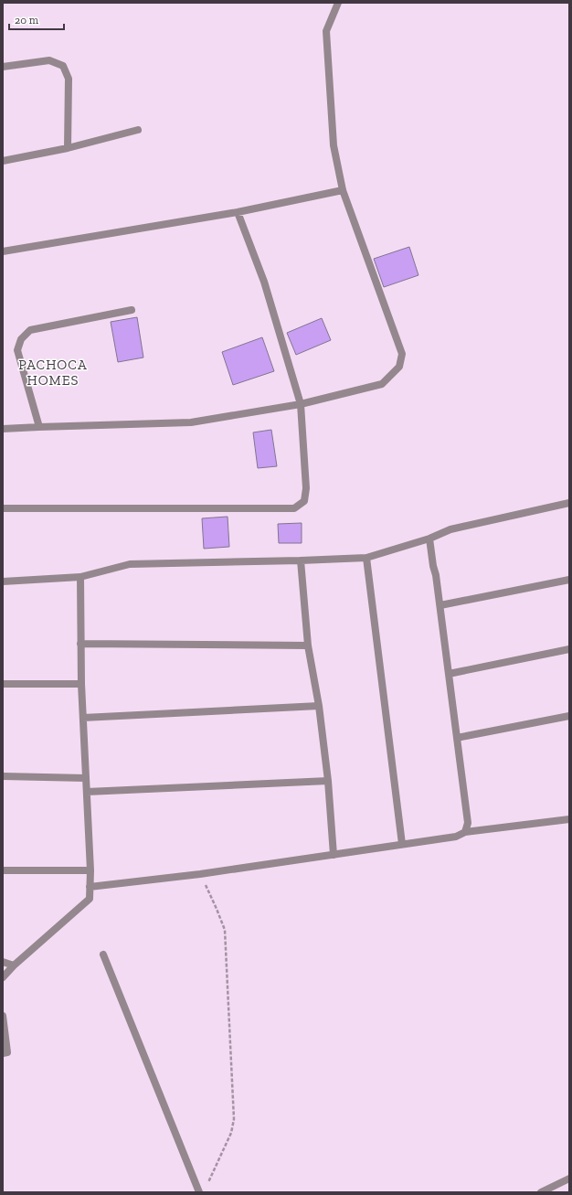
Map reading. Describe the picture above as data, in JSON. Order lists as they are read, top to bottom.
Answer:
{
  "districts": ["PACHOCA HOMES"],
  "scale_bar": "20 m"
}
